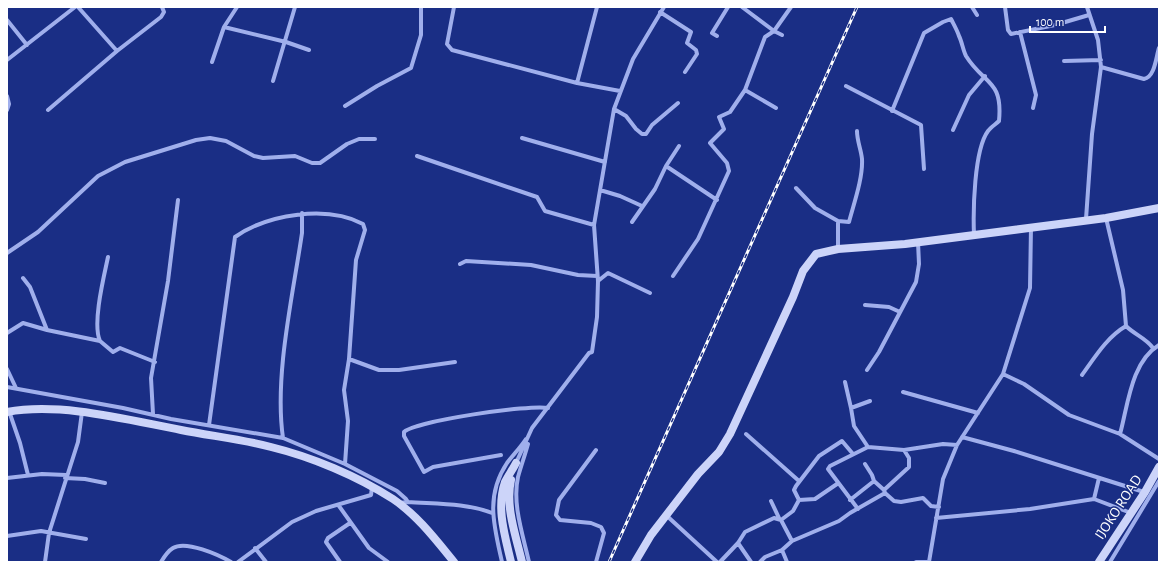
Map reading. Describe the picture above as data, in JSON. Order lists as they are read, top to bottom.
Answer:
{
  "streets": {
    "main road": ["IJOKO ROAD"]
  },
  "scale_bar": "100 m"
}
